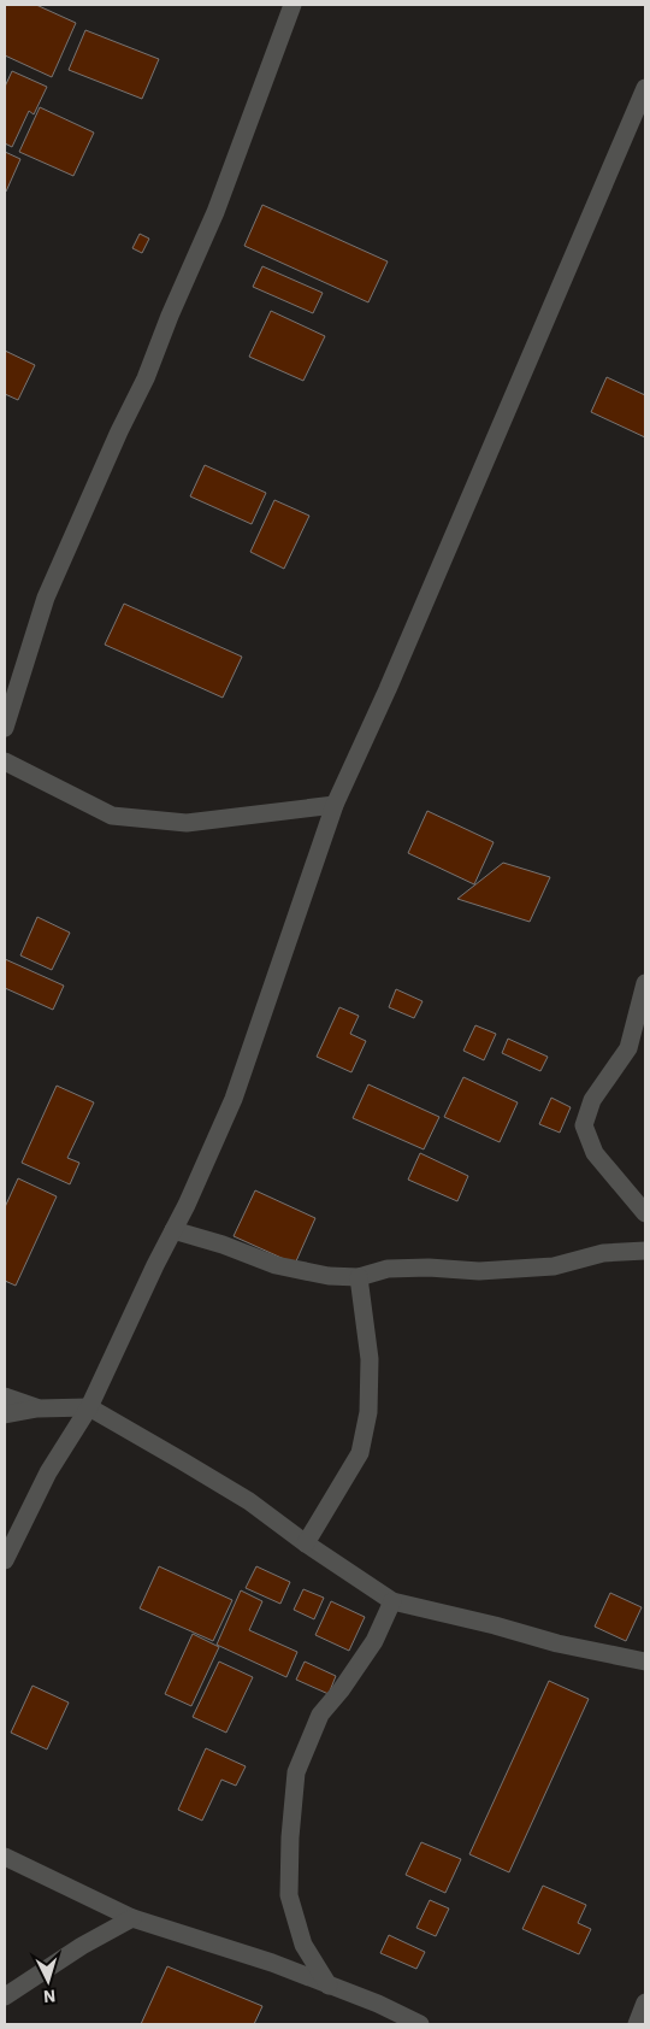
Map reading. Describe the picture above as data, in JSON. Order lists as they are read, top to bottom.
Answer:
{
  "north": "bottom"
}
